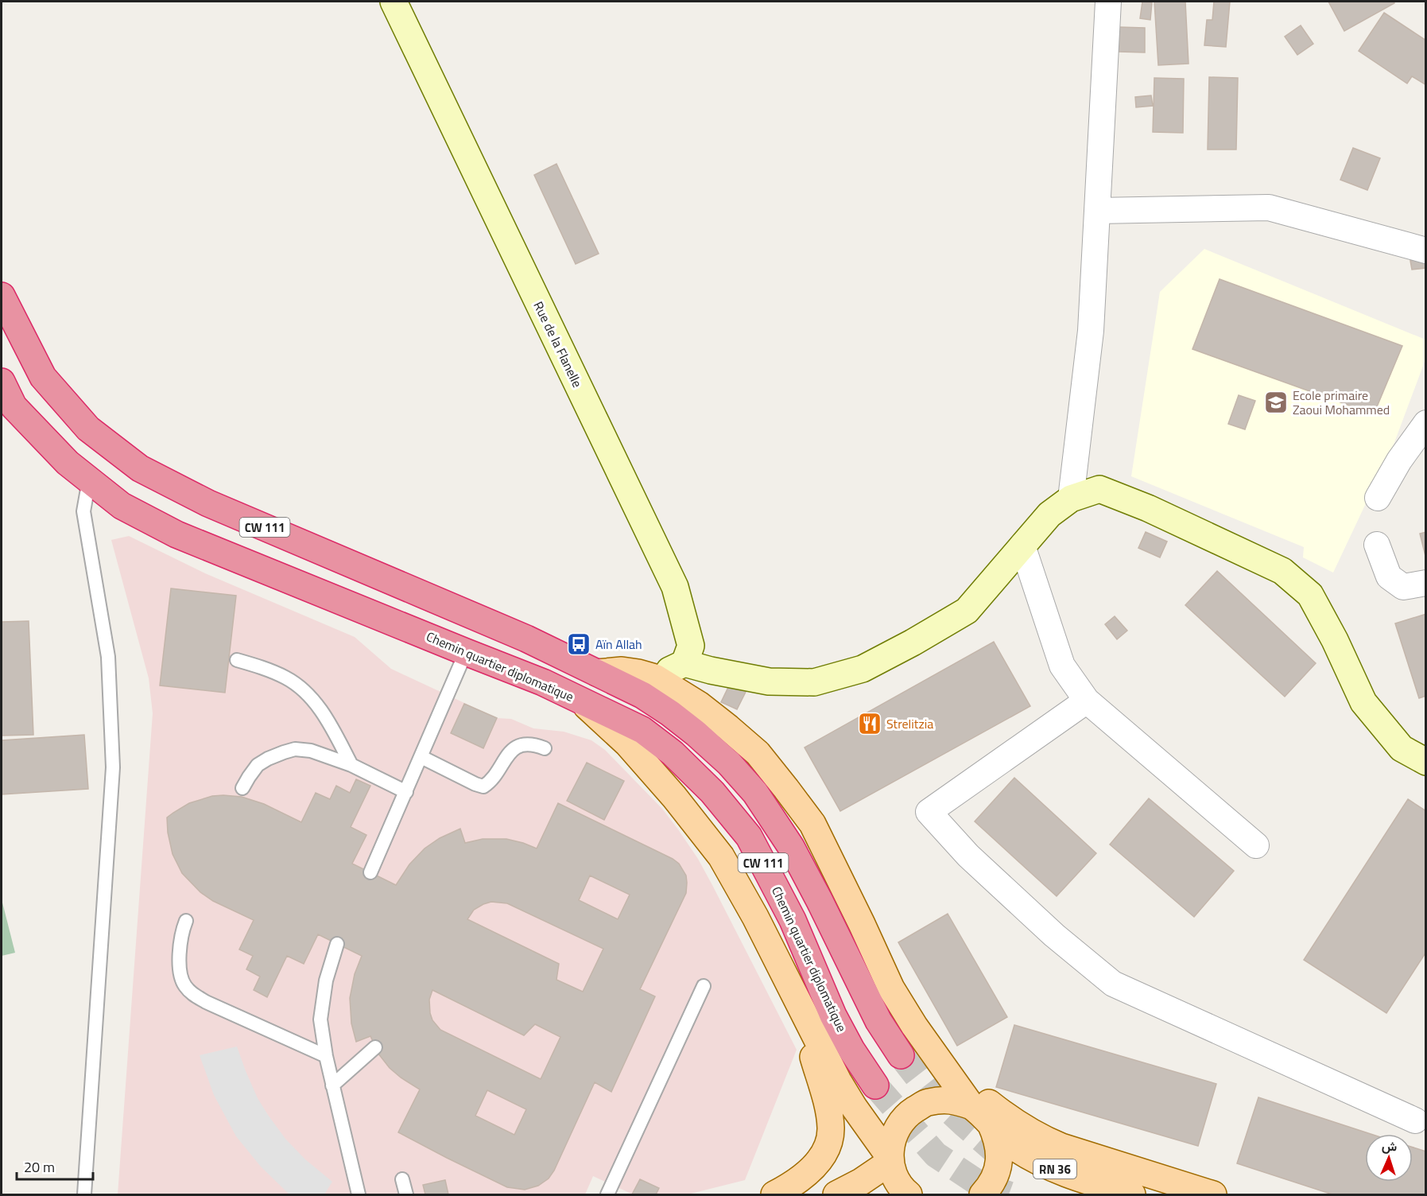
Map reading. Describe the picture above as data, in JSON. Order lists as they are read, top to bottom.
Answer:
{
  "streets": {
    "highway": ["CW 111", "Chemin quartier diplomatique"],
    "main road": ["RN 36"],
    "street": ["Rue de la Flanelle"]
  },
  "places": {
    "school or university": ["Ecole primaire Zaoui Mohammed"],
    "bus stop": ["Aïn Allah"],
    "restaurant": ["Strelitzia"]
  },
  "scale_bar": "20 m",
  "north": "top"
}
